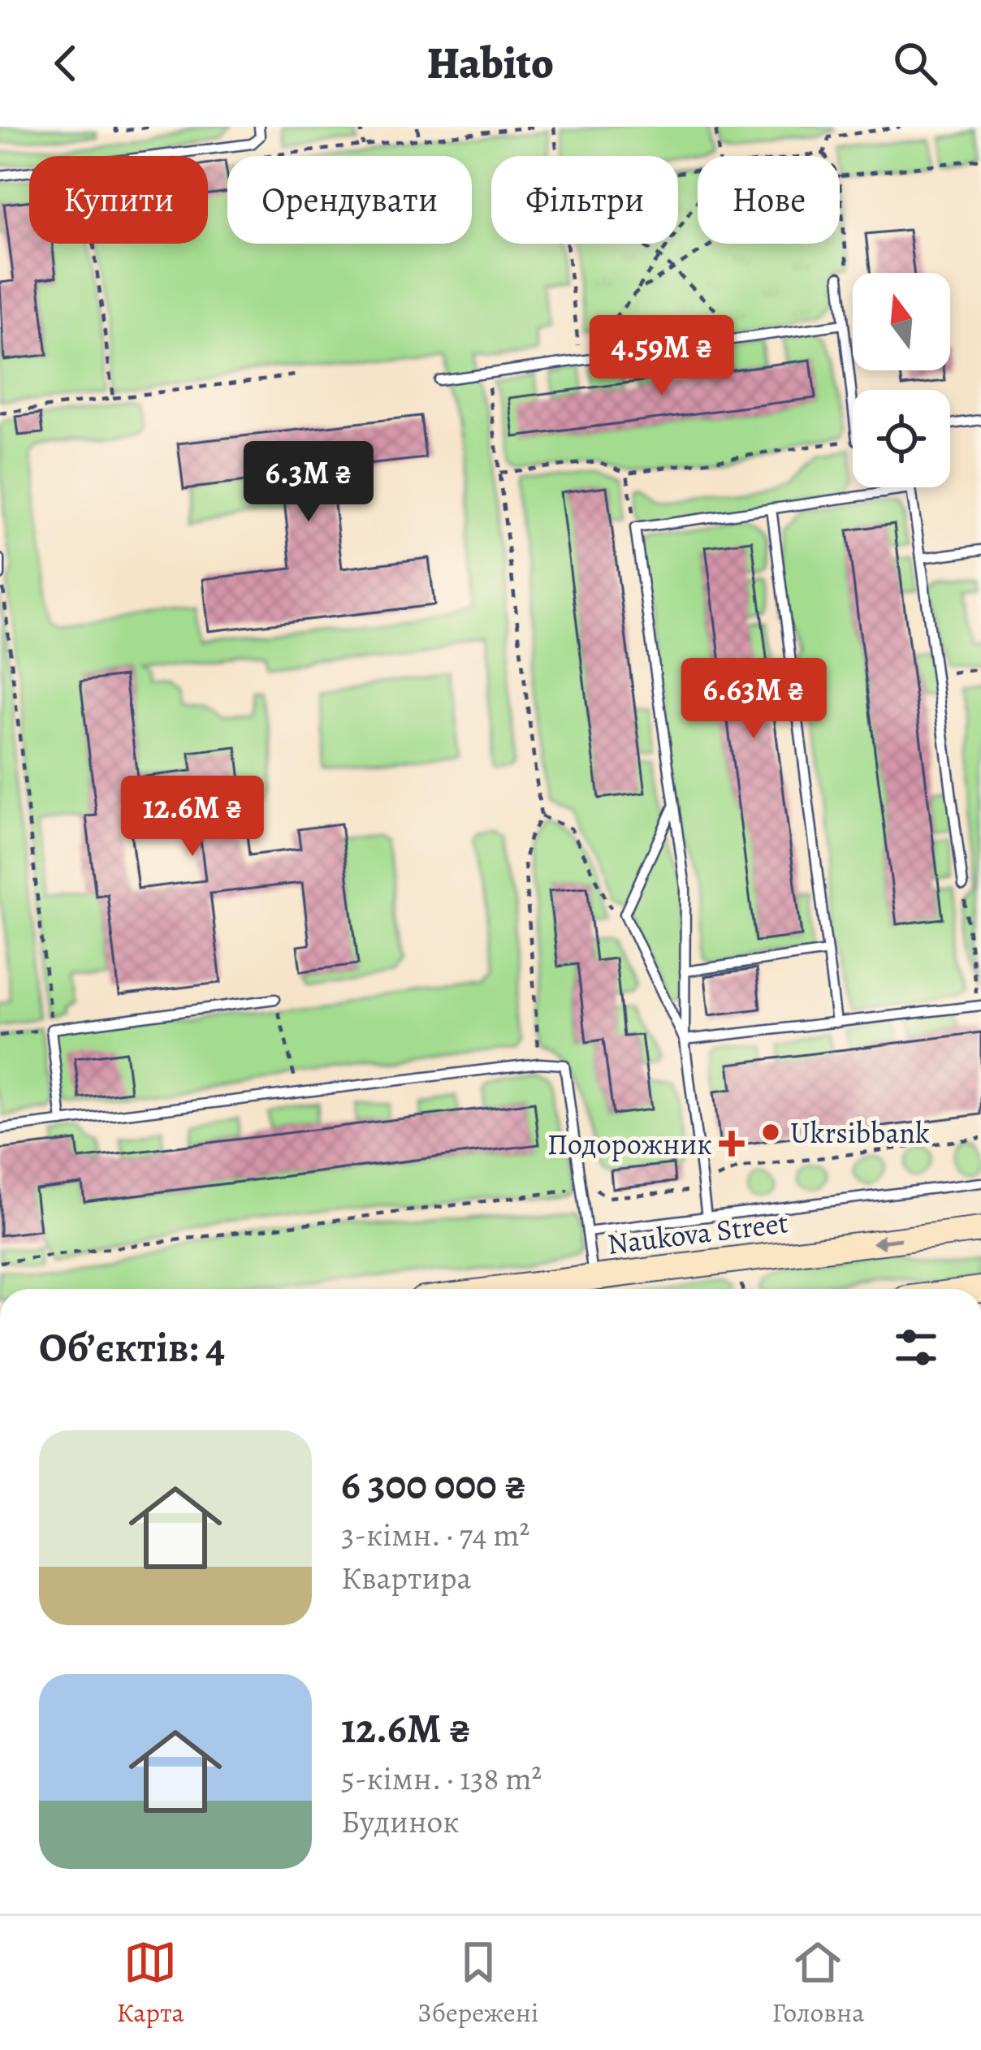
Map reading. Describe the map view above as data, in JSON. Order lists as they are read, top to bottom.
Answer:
{
  "streets": {
    "main road": ["Naukova Street"]
  },
  "one_way": ["Naukova Street"],
  "places": {
    "other": ["Ukrsibbank"],
    "health": ["Подорожник"]
  },
  "north": "top",
  "page": {
    "header": "Habito",
    "chip": [
      "Купити",
      "Орендувати",
      "Фільтри",
      "Нове"
    ],
    "price": [
      "4.59M ₴",
      "6.3M ₴",
      "6.63M ₴",
      "12.6M ₴"
    ],
    "heading": "Об’єктів: 4",
    "list": [
      {
        "name": "6 300 000 ₴",
        "note": "3-кімн. · 74 m² · Квартира"
      },
      {
        "name": "12.6M ₴",
        "note": "5-кімн. · 138 m² · Будинок"
      }
    ],
    "tabs": ["Карта", "Збережені", "Головна"]
  }
}
